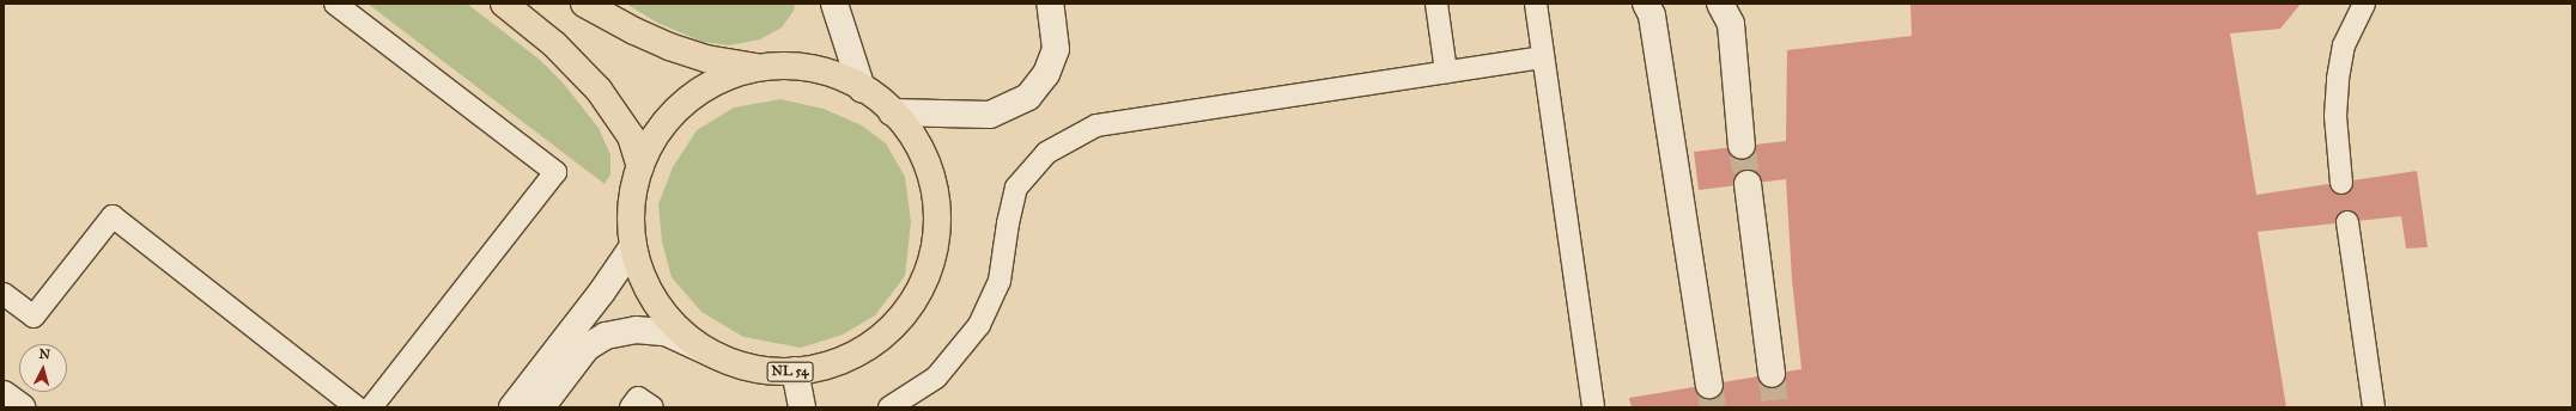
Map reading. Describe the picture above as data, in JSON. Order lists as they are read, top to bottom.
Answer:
{
  "streets": {
    "highway": ["NL 54"]
  },
  "north": "top"
}
